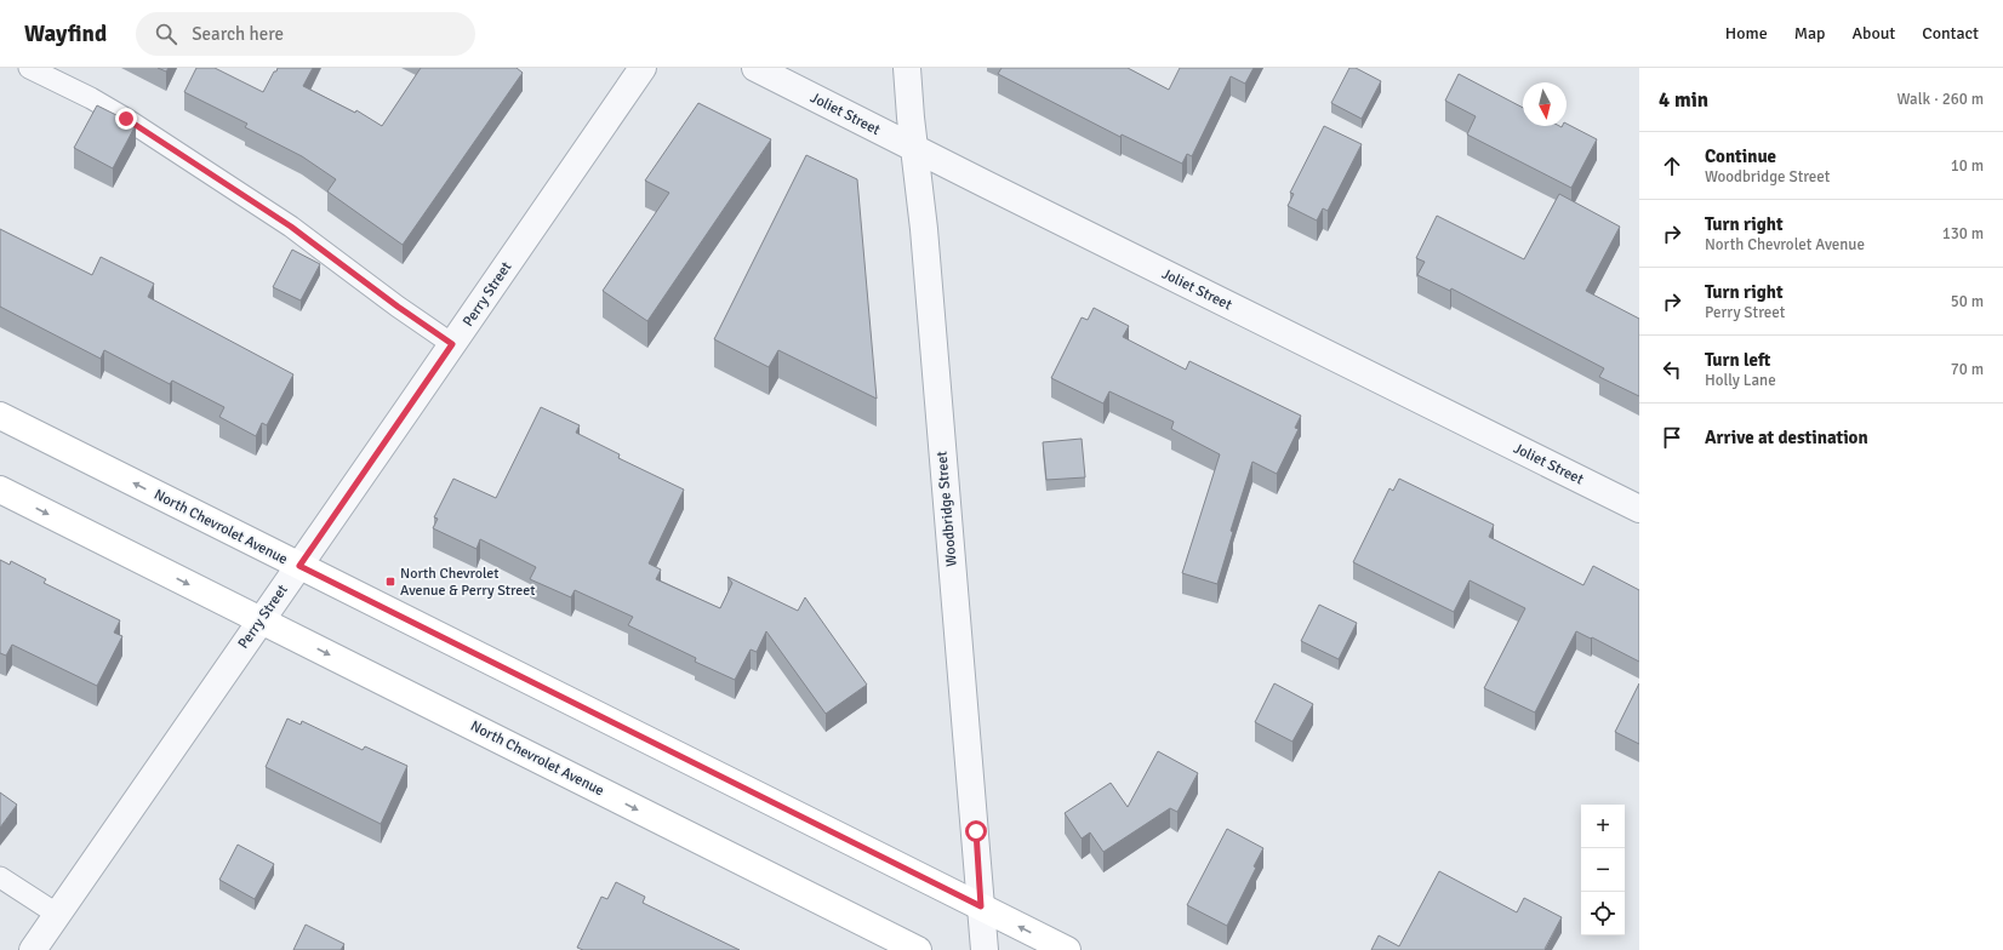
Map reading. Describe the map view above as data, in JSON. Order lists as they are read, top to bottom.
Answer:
{
  "streets": {
    "street": [
      "Joliet Street",
      "Perry Street",
      "Woodbridge Street",
      "North Chevrolet Avenue"
    ]
  },
  "crossings": [
    ["Joliet Street", "Woodbridge Street"],
    ["Perry Street", "North Chevrolet Avenue"],
    ["Woodbridge Street", "North Chevrolet Avenue"]
  ],
  "places": {
    "transit": ["North Chevrolet Avenue & Perry Street"]
  },
  "north": "bottom",
  "page": {
    "header": "Wayfind",
    "search": "Search here",
    "nav": [
      "Home",
      "Map",
      "About",
      "Contact"
    ],
    "heading": ["4 min", "Walk · 260 m"],
    "list": [
      ["Continue", "Woodbridge Street", "10 m"],
      ["Turn right", "North Chevrolet Avenue", "130 m"],
      ["Turn right", "Perry Street", "50 m"],
      ["Turn left", "Holly Lane", "70 m"],
      "Arrive at destination"
    ],
    "map_buttons": ["+", "−"]
  }
}
